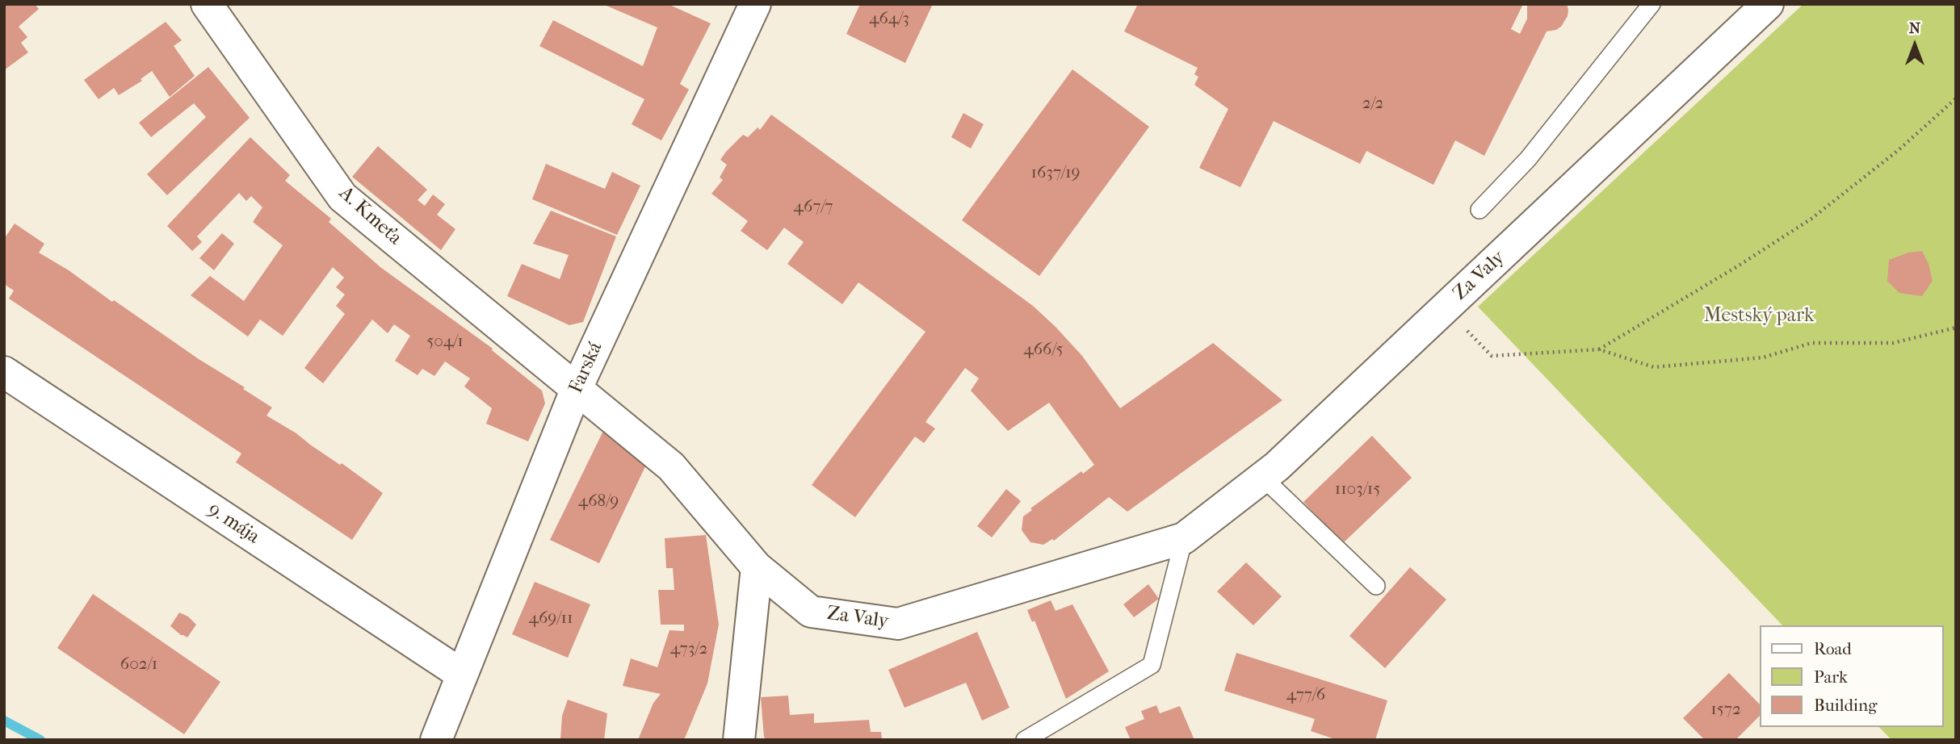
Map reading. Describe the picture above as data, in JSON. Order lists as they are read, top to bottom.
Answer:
{
  "streets": {
    "street": [
      "A. Kmeťa",
      "Za Valy",
      "Farská",
      "9. mája"
    ]
  },
  "crossings": [
    ["A. Kmeťa", "Za Valy"],
    ["A. Kmeťa", "Farská"],
    ["Za Valy", "Farská"],
    ["Farská", "9. mája"]
  ],
  "parks": ["Mestský park"],
  "house_numbers": [
    "464/3",
    "2/2",
    "1637/19",
    "467/7",
    "504/1",
    "466/5",
    "1103/15",
    "468/9",
    "469/11",
    "473/2",
    "602/1",
    "477/6",
    "1572"
  ],
  "legend": ["Road", "Park", "Building"],
  "north": "top"
}
